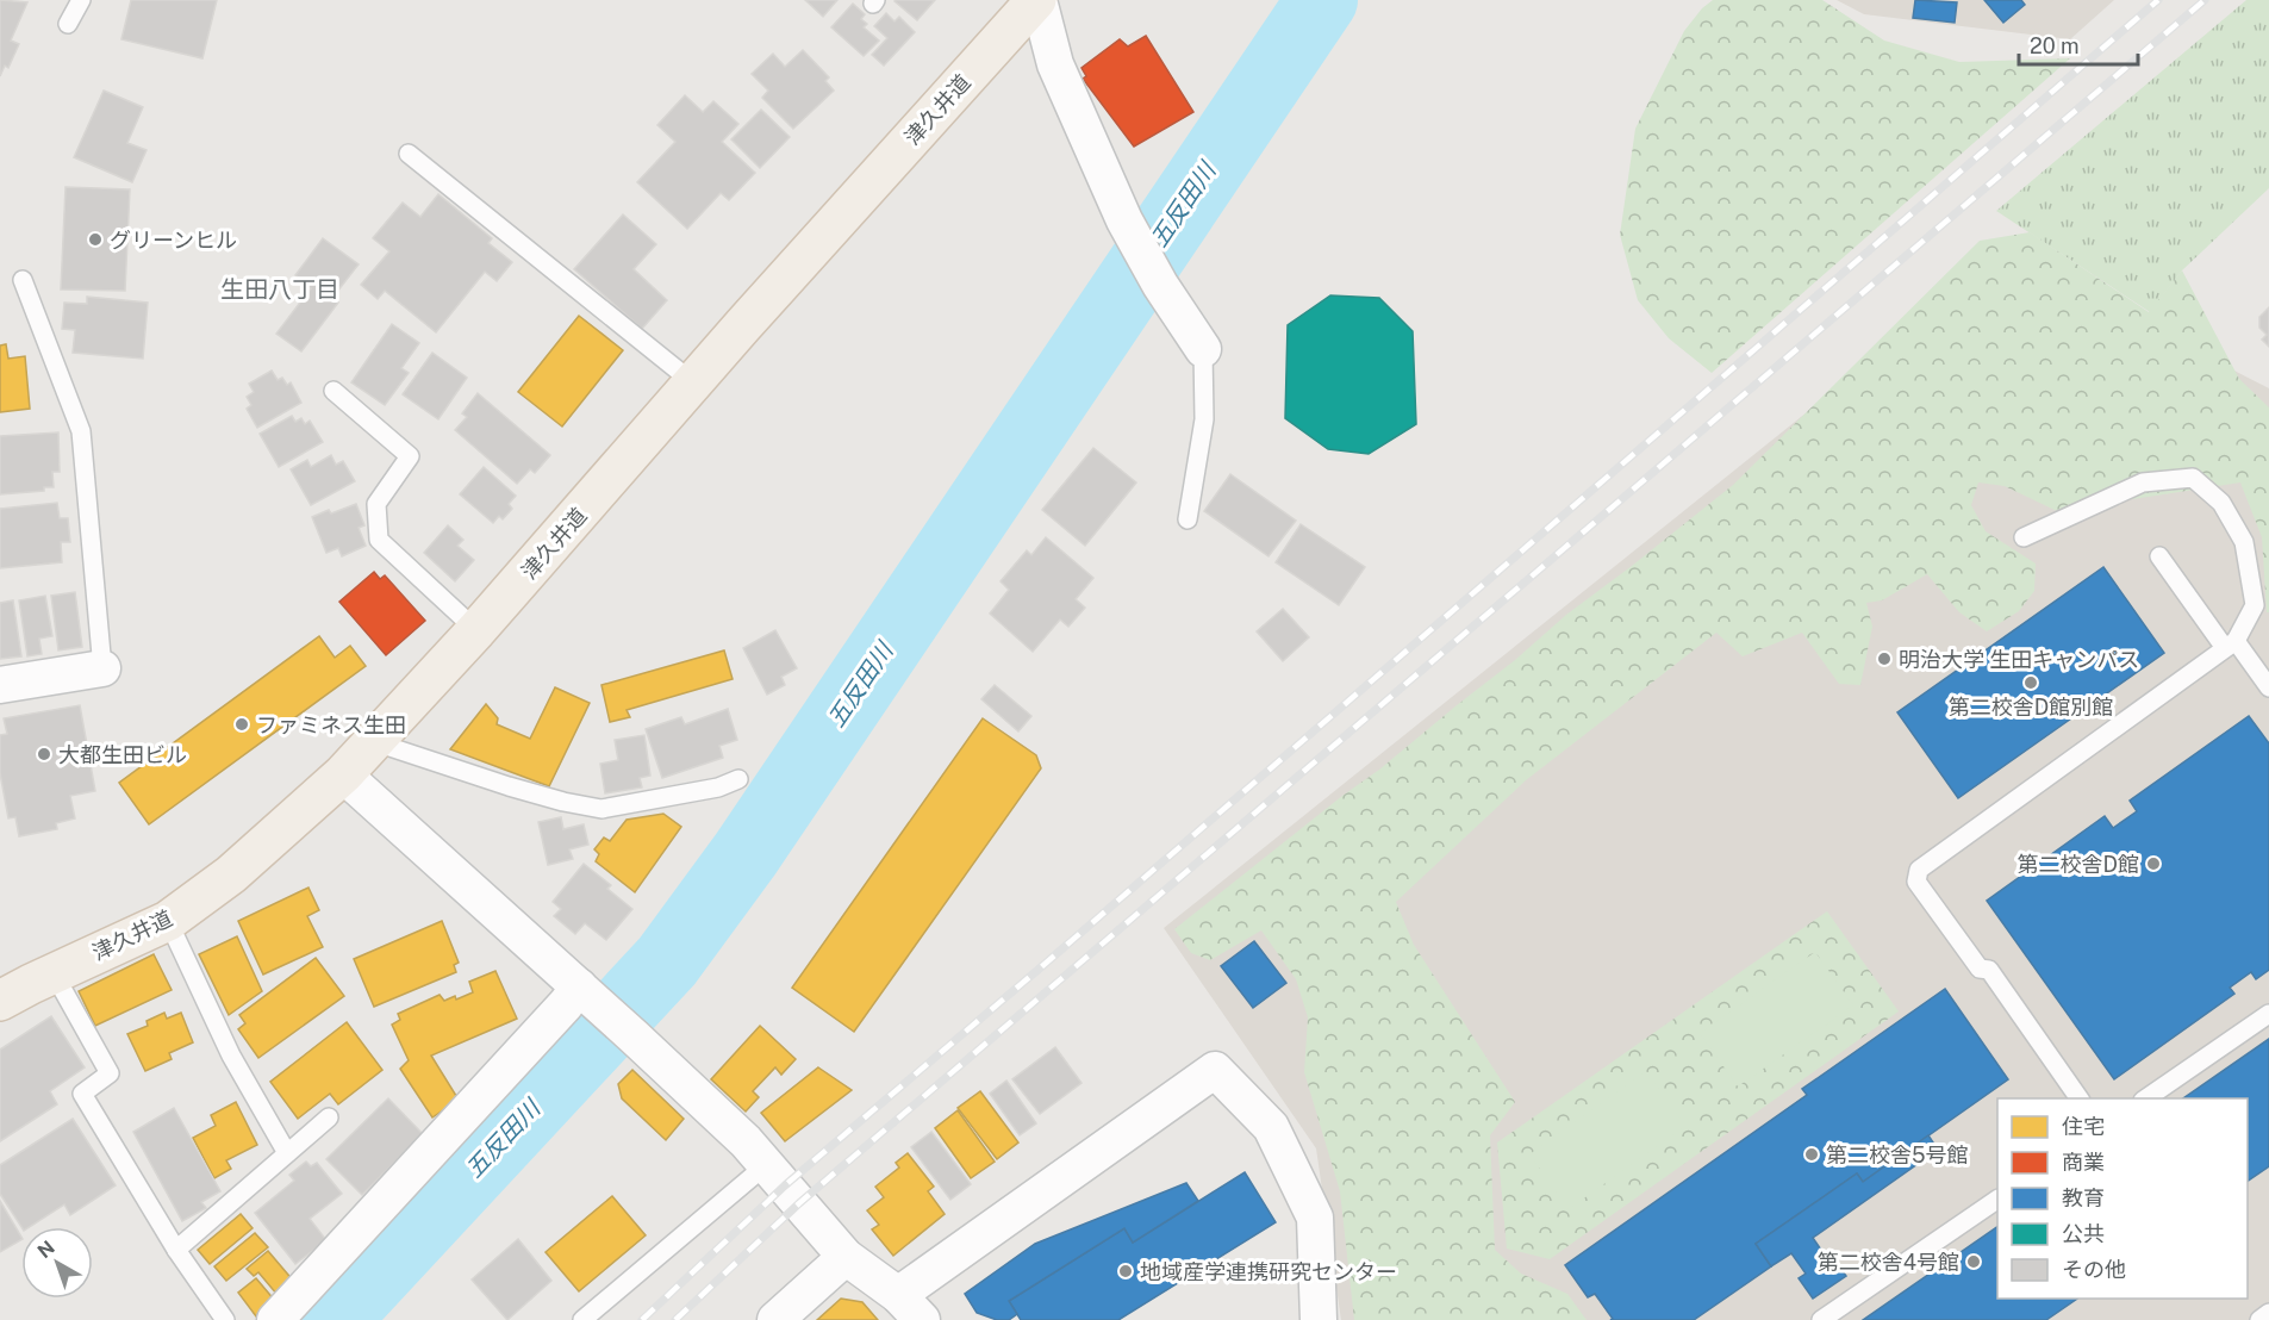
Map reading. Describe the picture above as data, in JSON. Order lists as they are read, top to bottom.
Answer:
{
  "streets": {
    "main road": ["津久井道"]
  },
  "districts": ["生田八丁目"],
  "water": ["五反田川"],
  "places": [
    "グリーンヒル",
    "明治大学 生田キャンパス",
    "第二校舎D館別館",
    "ファミネス生田",
    "大都生田ビル",
    "第二校舎D館",
    "第二校舎5号館",
    "第二校舎4号館",
    "地域産学連携研究センター"
  ],
  "legend": [
    "住宅",
    "商業",
    "教育",
    "公共",
    "その他"
  ],
  "scale_bar": "20 m",
  "north": "top left"
}
